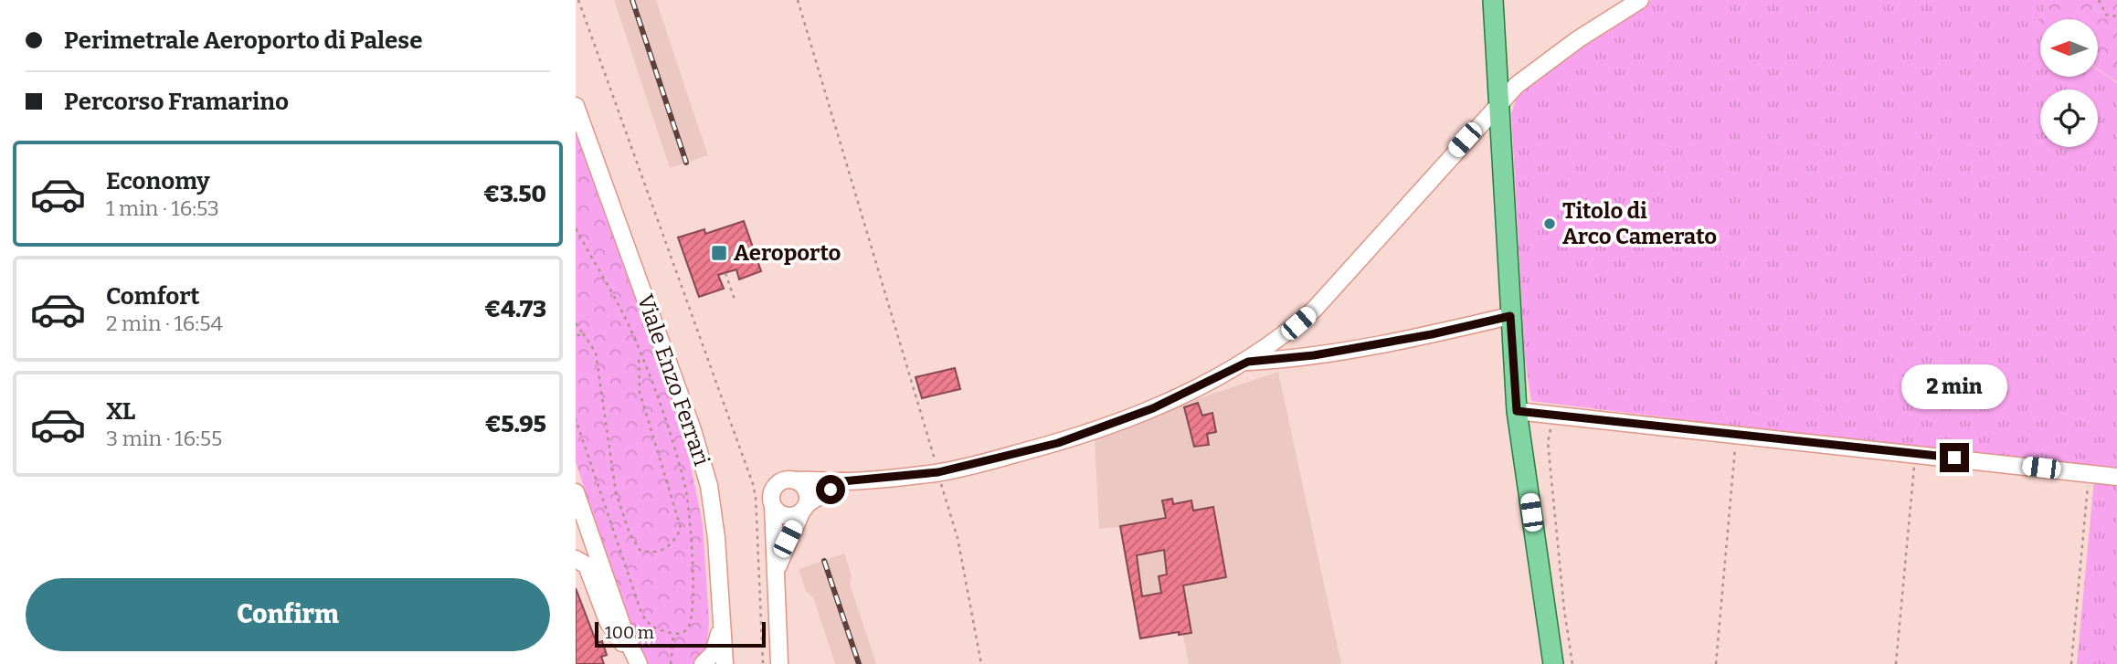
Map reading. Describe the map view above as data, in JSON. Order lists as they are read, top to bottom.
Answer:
{
  "streets": {
    "street": ["Viale Enzo Ferrari"]
  },
  "places": {
    "other": ["Titolo di Arco Camerato"],
    "transit": ["Aeroporto"]
  },
  "scale_bar": "100 m",
  "north": "left",
  "page": {
    "banner": ["Perimetrale Aeroporto di Palese", "Percorso Framarino"],
    "list": [
      {
        "name": "Economy",
        "note": "1 min · 16:53",
        "value": "€3.50"
      },
      {
        "name": "Comfort",
        "note": "2 min · 16:54",
        "value": "€4.73"
      },
      {
        "name": "XL",
        "note": "3 min · 16:55",
        "value": "€5.95"
      }
    ],
    "bubble": "2 min",
    "buttons": "Confirm",
    "scale": "100 m"
  }
}
